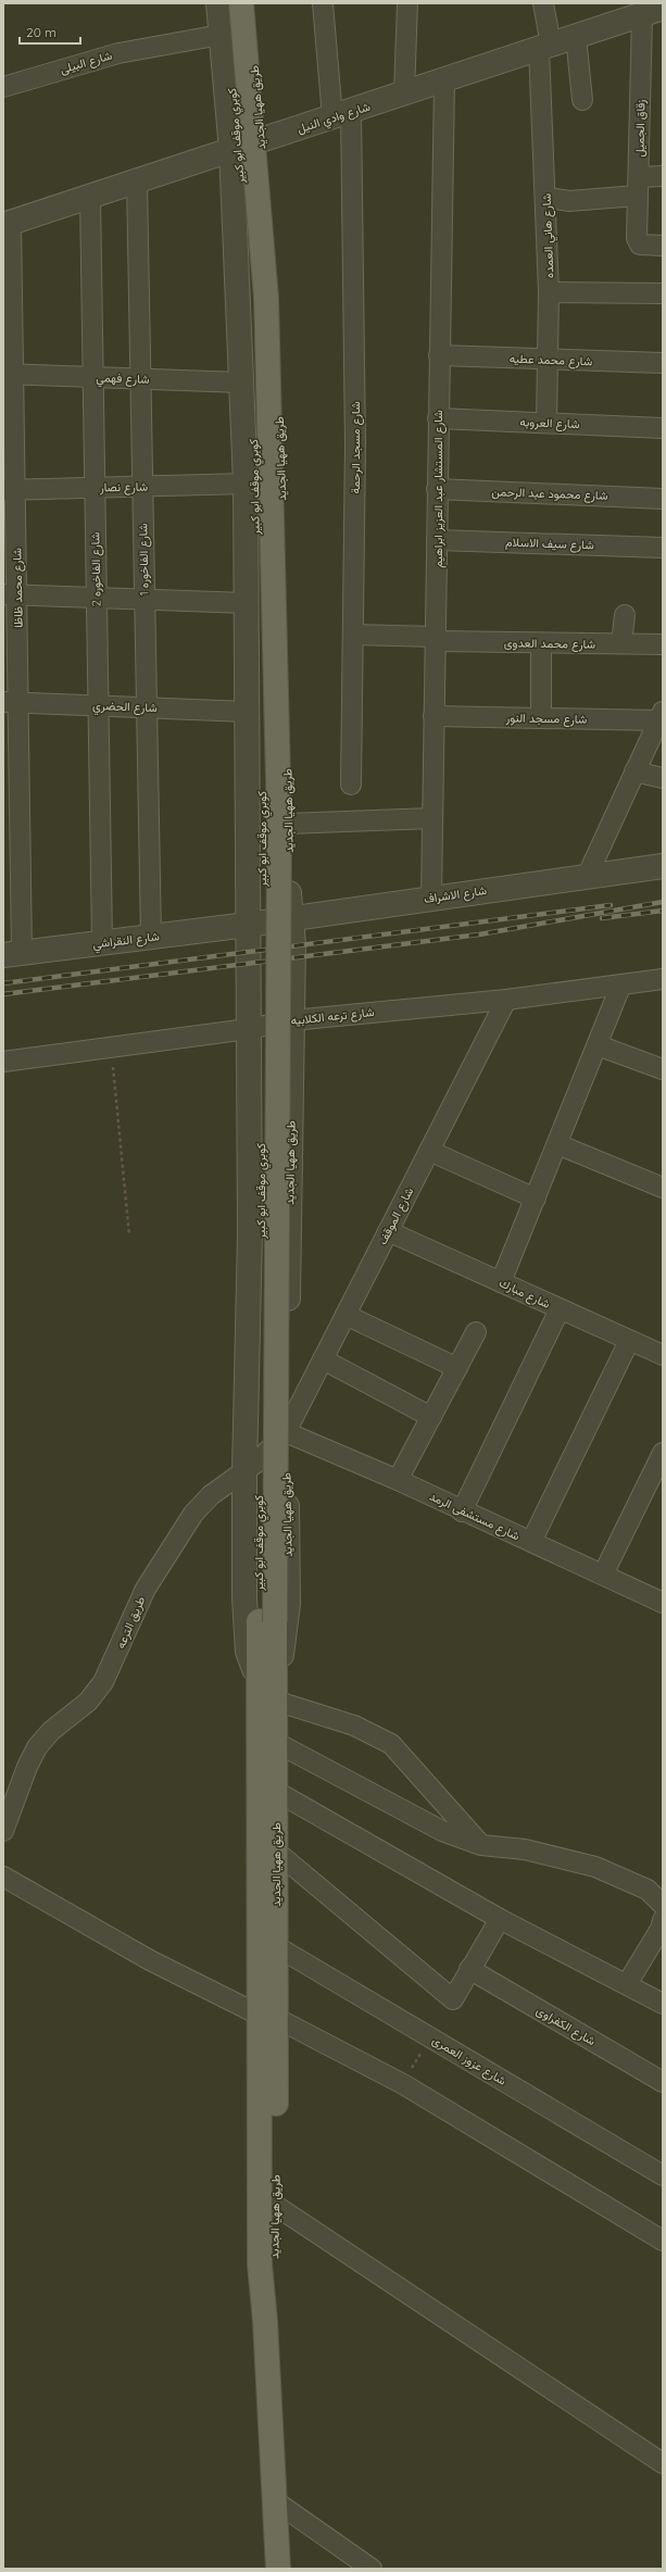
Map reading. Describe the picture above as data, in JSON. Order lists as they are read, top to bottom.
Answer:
{
  "streets": {
    "main road": ["طريق ههيا الجديد", "كوبري موقف ابو كبير"],
    "street": [
      "شارع البيلى",
      "شارع وادي النيل",
      "زقاق الجميل",
      "شارع هاني العمده",
      "شارع محمد عطيه",
      "شارع فهمي",
      "شارع العروبه",
      "شارع مسجد الرحمة",
      "شارع نصار",
      "شارع المستشار عبد العزيز ابراهيم",
      "شارع محمود عبد الرحمن",
      "شارع سيف الاسلام",
      "شارع الفاخوره 1",
      "شارع الفاخوره 2",
      "شارع محمد ظاظا",
      "شارع محمد العدوى",
      "شارع الحضري",
      "شارع مسجد النور",
      "شارع الاشراف",
      "شارع النقراشي",
      "شارع ترعه الكلابيه",
      "شارع الموقف",
      "شارع مبارك",
      "شارع مستشفى الرمد",
      "طريق الترعه",
      "شارع الكفراوى",
      "شارع عزوز العمرى"
    ]
  },
  "crossings": [
    ["شارع البيلى", "طريق ههيا الجديد"],
    ["طريق ههيا الجديد", "شارع وادي النيل"],
    ["طريق ههيا الجديد", "كوبري موقف ابو كبير"],
    ["طريق ههيا الجديد", "شارع فهمي"],
    ["طريق ههيا الجديد", "شارع نصار"],
    ["طريق ههيا الجديد", "شارع الحضري"],
    ["طريق ههيا الجديد", "شارع الاشراف"],
    ["طريق ههيا الجديد", "شارع النقراشي"],
    ["طريق ههيا الجديد", "شارع ترعه الكلابيه"],
    ["طريق ههيا الجديد", "شارع الموقف"],
    ["طريق ههيا الجديد", "شارع مستشفى الرمد"],
    ["طريق ههيا الجديد", "طريق الترعه"],
    ["طريق ههيا الجديد", "شارع عزوز العمرى"],
    ["شارع وادي النيل", "زقاق الجميل"],
    ["شارع وادي النيل", "شارع هاني العمده"],
    ["شارع وادي النيل", "شارع مسجد الرحمة"],
    ["شارع وادي النيل", "شارع المستشار عبد العزيز ابراهيم"],
    ["شارع وادي النيل", "شارع الفاخوره 1"],
    ["شارع وادي النيل", "شارع الفاخوره 2"],
    ["شارع وادي النيل", "شارع محمد ظاظا"],
    ["شارع هاني العمده", "شارع محمد عطيه"],
    ["شارع هاني العمده", "شارع العروبه"],
    ["شارع محمد عطيه", "شارع المستشار عبد العزيز ابراهيم"],
    ["شارع فهمي", "شارع الفاخوره 1"],
    ["شارع فهمي", "شارع الفاخوره 2"],
    ["شارع فهمي", "شارع محمد ظاظا"],
    ["شارع العروبه", "شارع المستشار عبد العزيز ابراهيم"],
    ["شارع مسجد الرحمة", "شارع محمد العدوى"],
    ["شارع نصار", "شارع الفاخوره 1"],
    ["شارع نصار", "شارع الفاخوره 2"],
    ["شارع نصار", "شارع محمد ظاظا"],
    ["شارع المستشار عبد العزيز ابراهيم", "شارع محمود عبد الرحمن"],
    ["شارع المستشار عبد العزيز ابراهيم", "شارع سيف الاسلام"],
    ["شارع المستشار عبد العزيز ابراهيم", "شارع محمد العدوى"],
    ["شارع المستشار عبد العزيز ابراهيم", "شارع مسجد النور"],
    ["شارع المستشار عبد العزيز ابراهيم", "شارع الاشراف"],
    ["شارع الفاخوره 1", "شارع الحضري"],
    ["شارع الفاخوره 1", "شارع النقراشي"],
    ["شارع الفاخوره 2", "شارع الحضري"],
    ["شارع الفاخوره 2", "شارع النقراشي"],
    ["شارع محمد ظاظا", "شارع الحضري"],
    ["شارع محمد ظاظا", "شارع النقراشي"],
    ["شارع الاشراف", "شارع النقراشي"],
    ["شارع ترعه الكلابيه", "شارع الموقف"],
    ["شارع الموقف", "شارع مبارك"],
    ["شارع الموقف", "شارع مستشفى الرمد"],
    ["شارع الموقف", "طريق الترعه"],
    ["شارع مستشفى الرمد", "طريق الترعه"]
  ],
  "scale_bar": "20 m"
}
